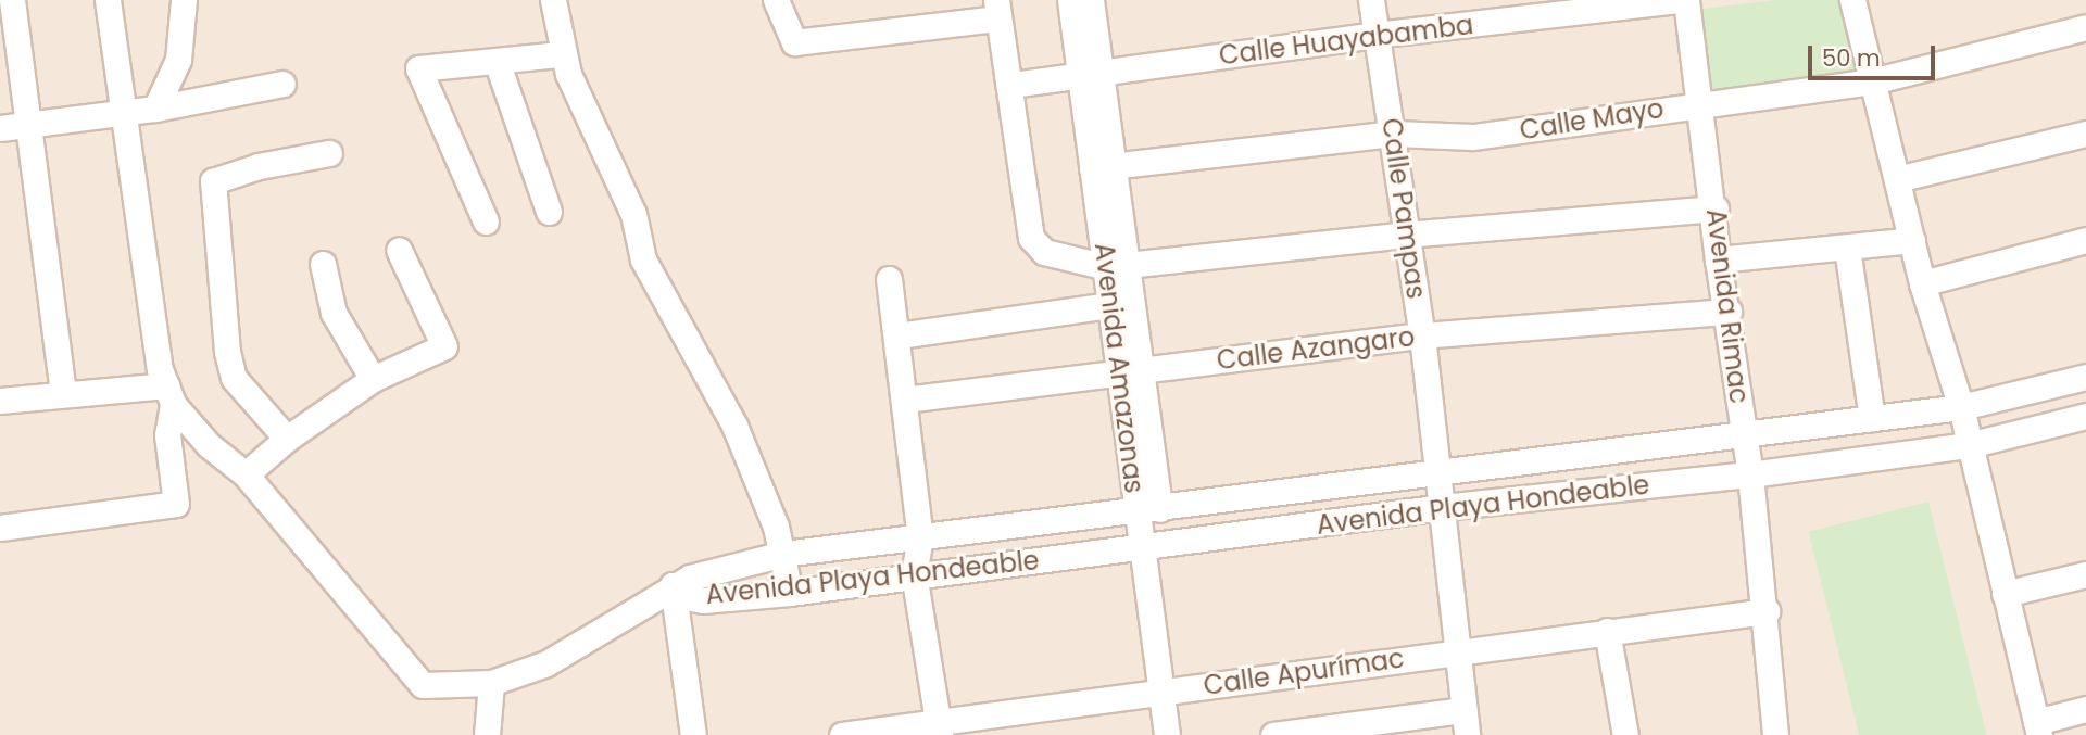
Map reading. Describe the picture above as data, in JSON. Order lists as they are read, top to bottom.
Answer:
{
  "streets": {
    "street": [
      "Calle Huayabamba",
      "Calle Mayo",
      "Calle Pampas",
      "Avenida Rimac",
      "Calle Azangaro",
      "Avenida Amazonas",
      "Avenida Playa Hondeable",
      "Calle Apurímac"
    ]
  },
  "crossings": [
    ["Calle Huayabamba", "Calle Pampas"],
    ["Calle Huayabamba", "Avenida Rimac"],
    ["Calle Huayabamba", "Avenida Amazonas"],
    ["Calle Mayo", "Calle Pampas"],
    ["Calle Mayo", "Avenida Rimac"],
    ["Calle Mayo", "Avenida Amazonas"],
    ["Calle Pampas", "Calle Azangaro"],
    ["Calle Pampas", "Avenida Playa Hondeable"],
    ["Calle Pampas", "Calle Apurímac"],
    ["Avenida Rimac", "Calle Azangaro"],
    ["Avenida Rimac", "Avenida Playa Hondeable"],
    ["Avenida Rimac", "Calle Apurímac"],
    ["Calle Azangaro", "Avenida Amazonas"],
    ["Avenida Amazonas", "Avenida Playa Hondeable"],
    ["Avenida Amazonas", "Calle Apurímac"]
  ],
  "scale_bar": "50 m"
}
